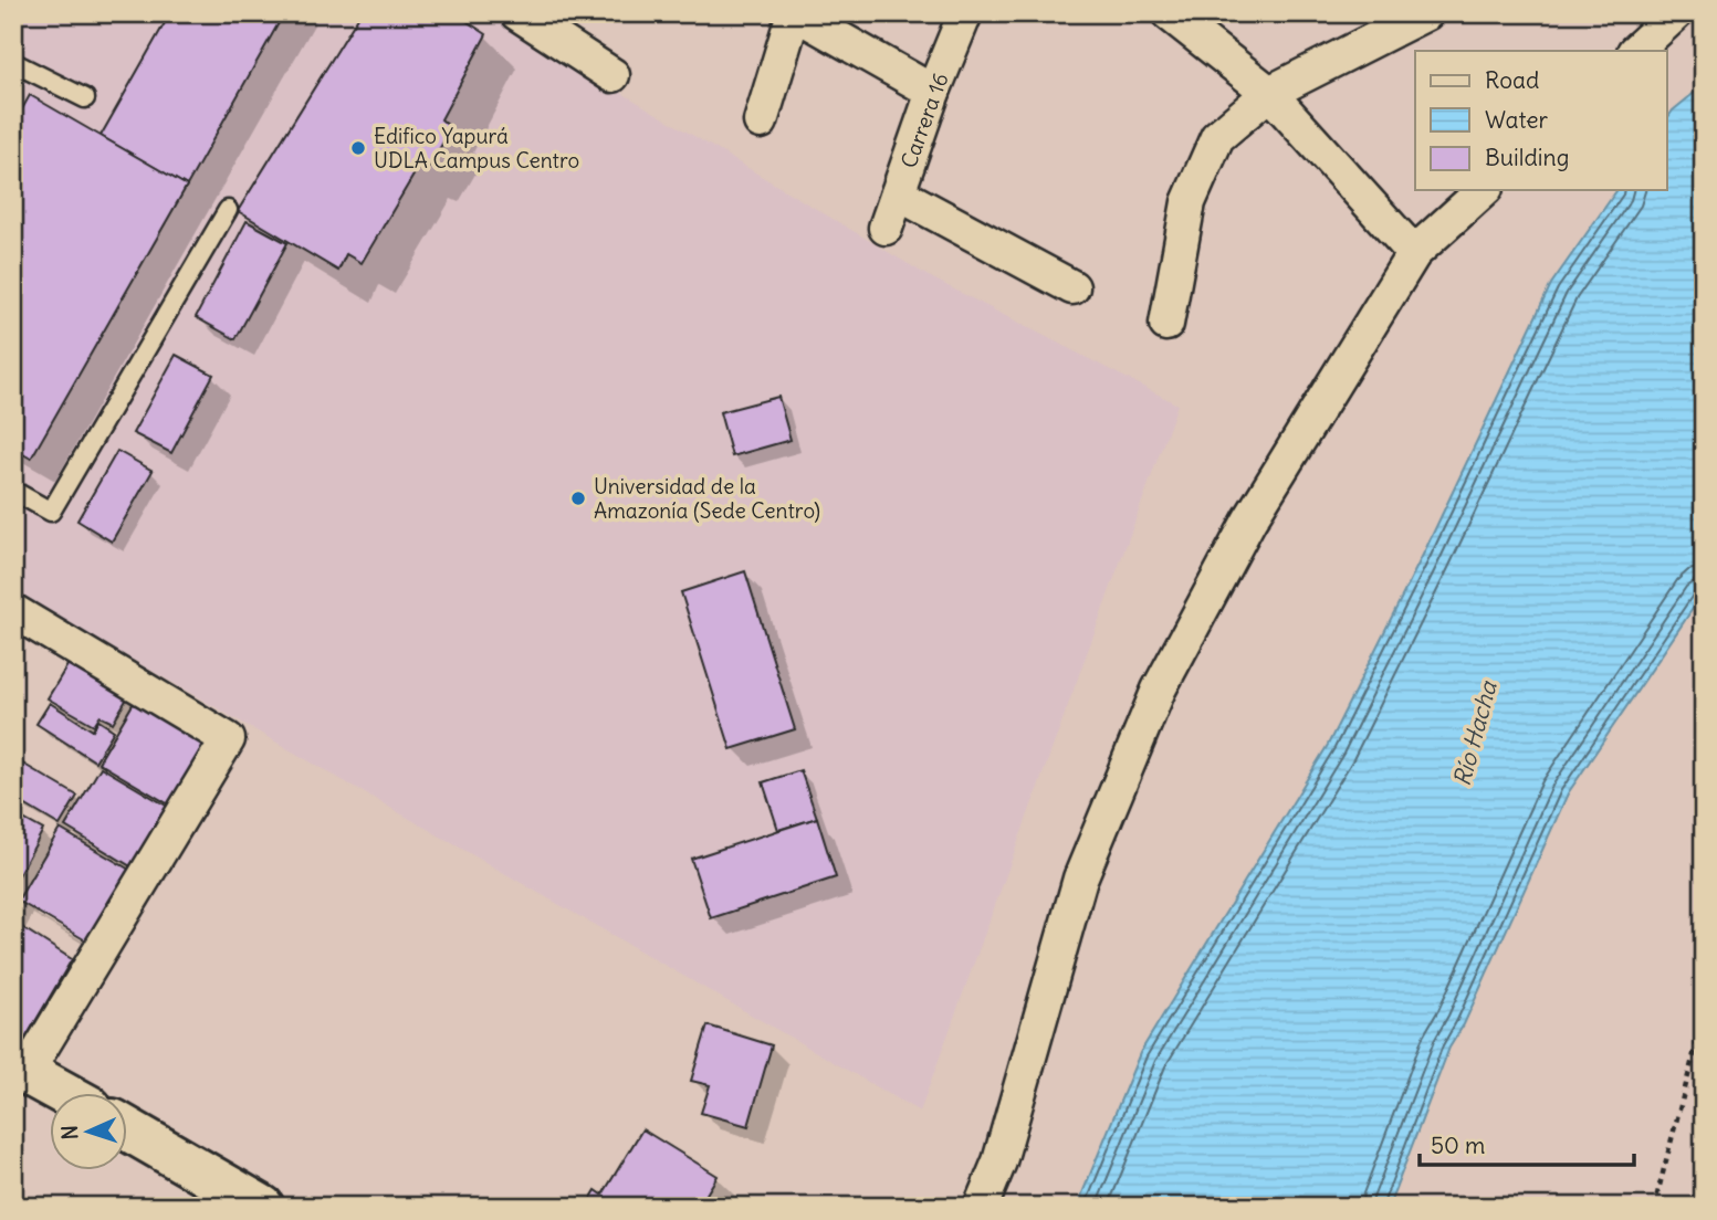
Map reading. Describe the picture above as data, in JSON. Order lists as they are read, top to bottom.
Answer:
{
  "streets": {
    "street": ["Carrera 16"]
  },
  "water": ["Río Hacha"],
  "places": ["Edifico Yapurá UDLA Campus Centro", "Universidad de la Amazonía (Sede Centro)"],
  "legend": ["Road", "Water", "Building"],
  "scale_bar": "50 m",
  "north": "left"
}
